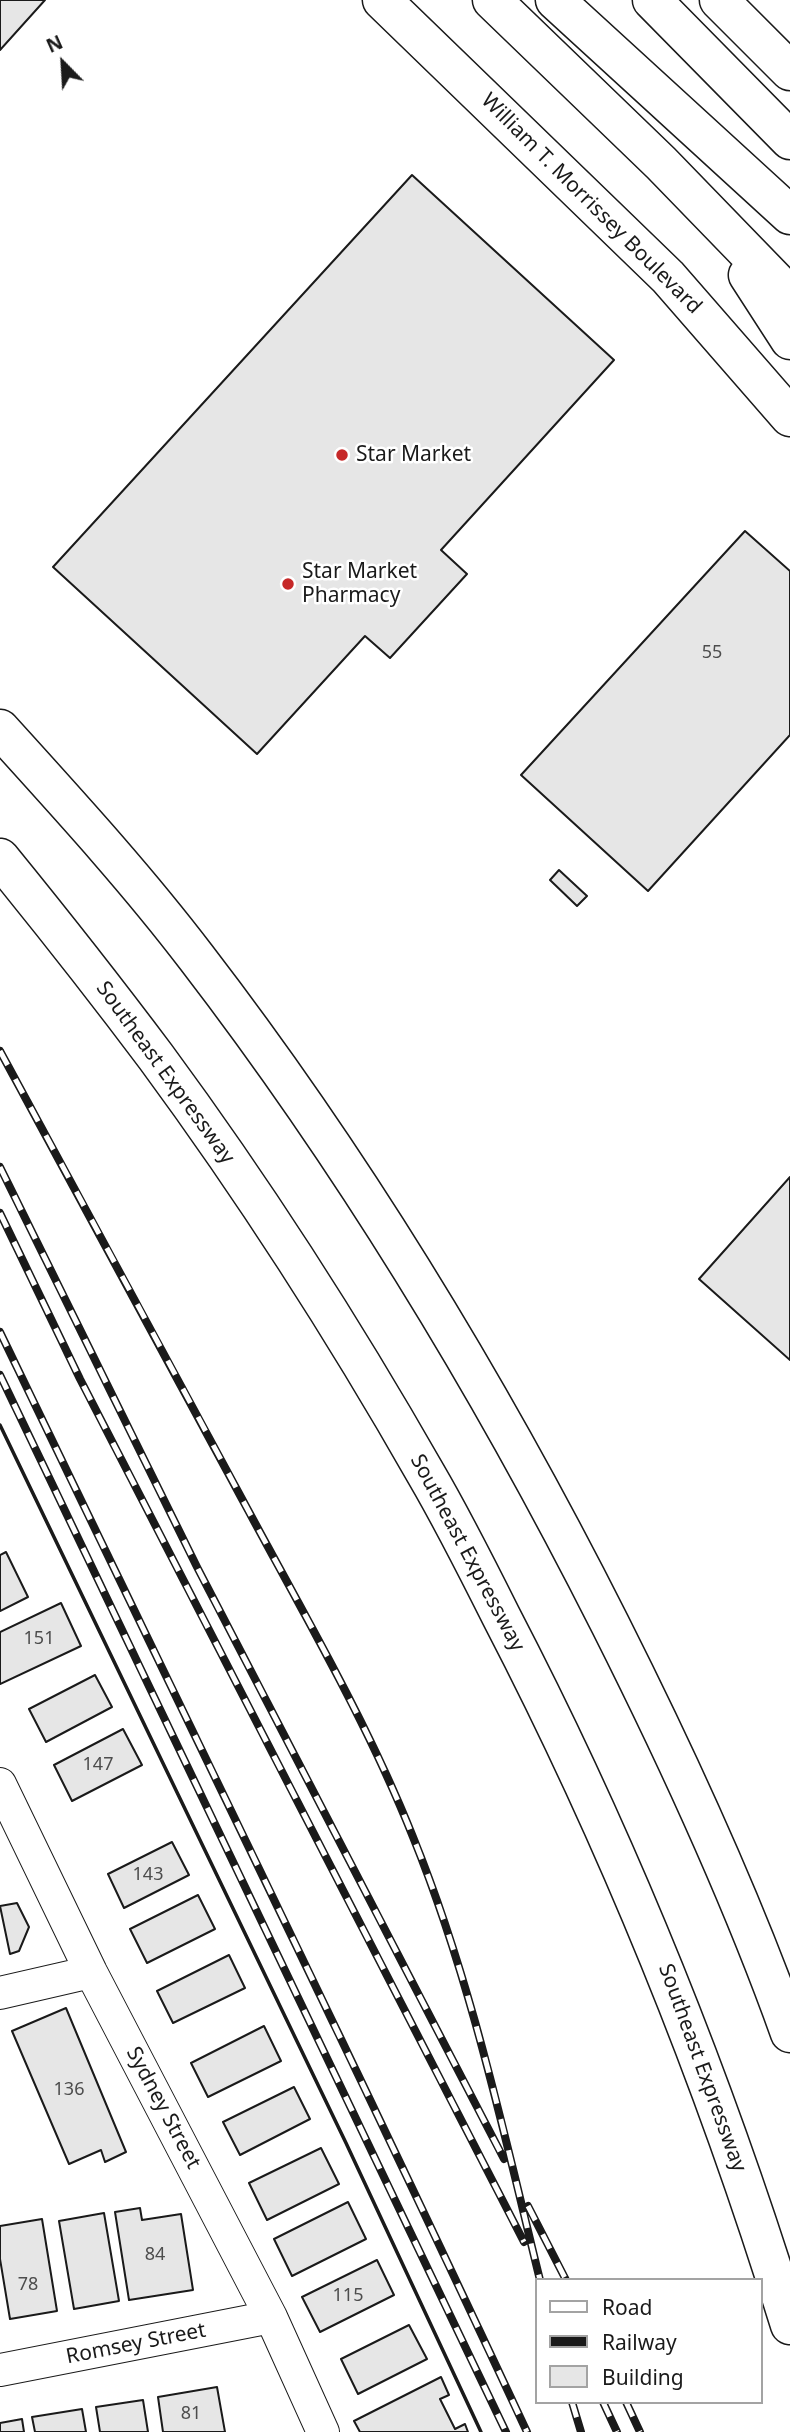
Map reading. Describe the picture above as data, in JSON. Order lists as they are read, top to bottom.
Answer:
{
  "streets": {
    "main road": ["William T. Morrissey Boulevard", "Southeast Expressway"],
    "street": ["Sydney Street", "Romsey Street"]
  },
  "crossings": [
    ["Sydney Street", "Romsey Street"]
  ],
  "places": ["Star Market", "Star Market Pharmacy"],
  "house_numbers": [
    "55",
    "151",
    "147",
    "143",
    "136",
    "84",
    "78",
    "115",
    "81"
  ],
  "legend": ["Road", "Railway", "Building"],
  "north": "top left"
}
